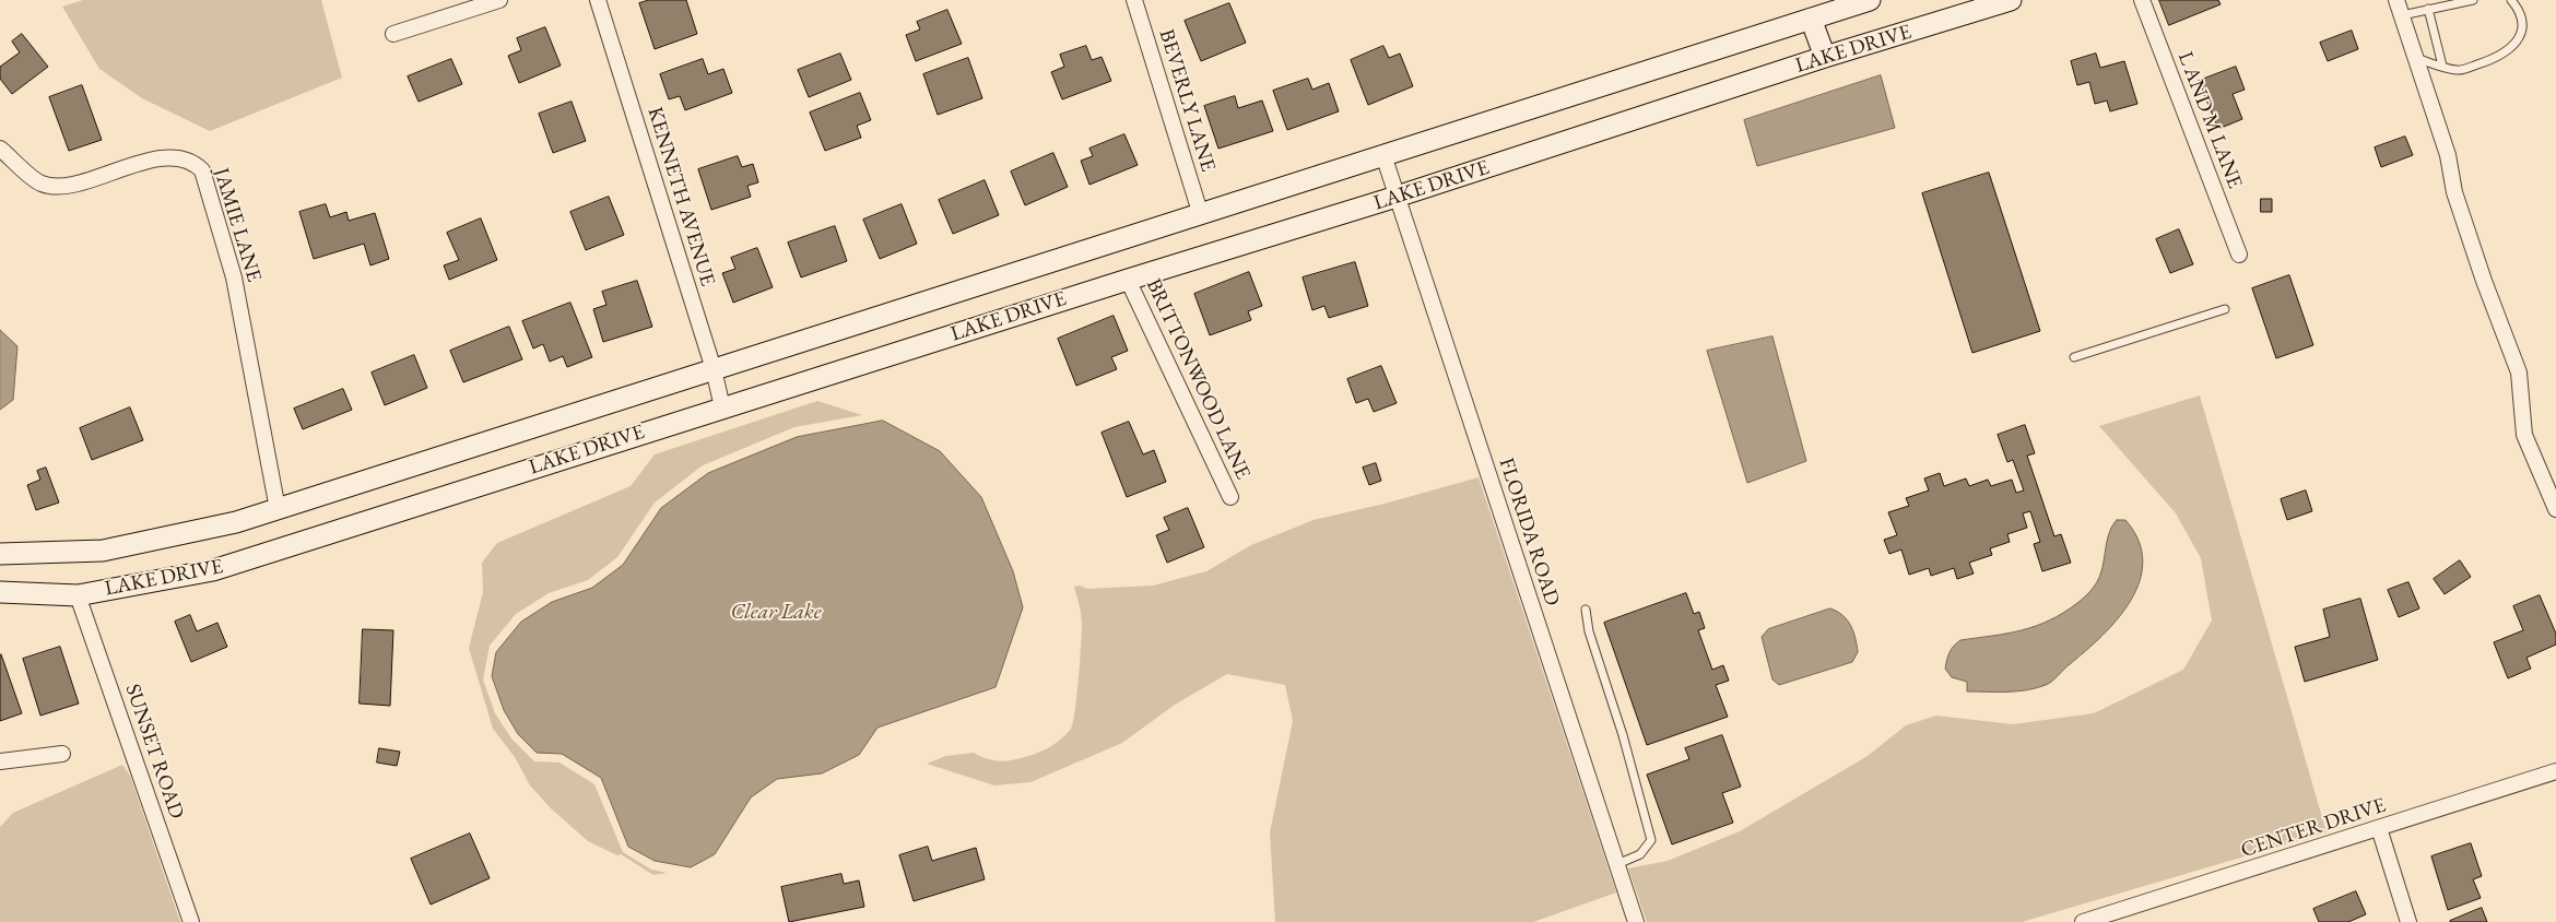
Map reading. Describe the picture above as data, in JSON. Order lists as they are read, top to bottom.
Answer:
{
  "streets": {
    "main road": ["LAKE DRIVE"],
    "street": [
      "BEVERLY LANE",
      "L AND M LANE",
      "KENNETH AVENUE",
      "JAMIE LANE",
      "BRITTONWOOD LANE",
      "FLORIDA ROAD",
      "SUNSET ROAD",
      "CENTER DRIVE"
    ]
  },
  "crossings": [
    ["LAKE DRIVE", "BEVERLY LANE"],
    ["LAKE DRIVE", "KENNETH AVENUE"],
    ["LAKE DRIVE", "JAMIE LANE"],
    ["LAKE DRIVE", "BRITTONWOOD LANE"],
    ["LAKE DRIVE", "FLORIDA ROAD"],
    ["LAKE DRIVE", "SUNSET ROAD"]
  ],
  "water": ["Clear Lake"]
}
